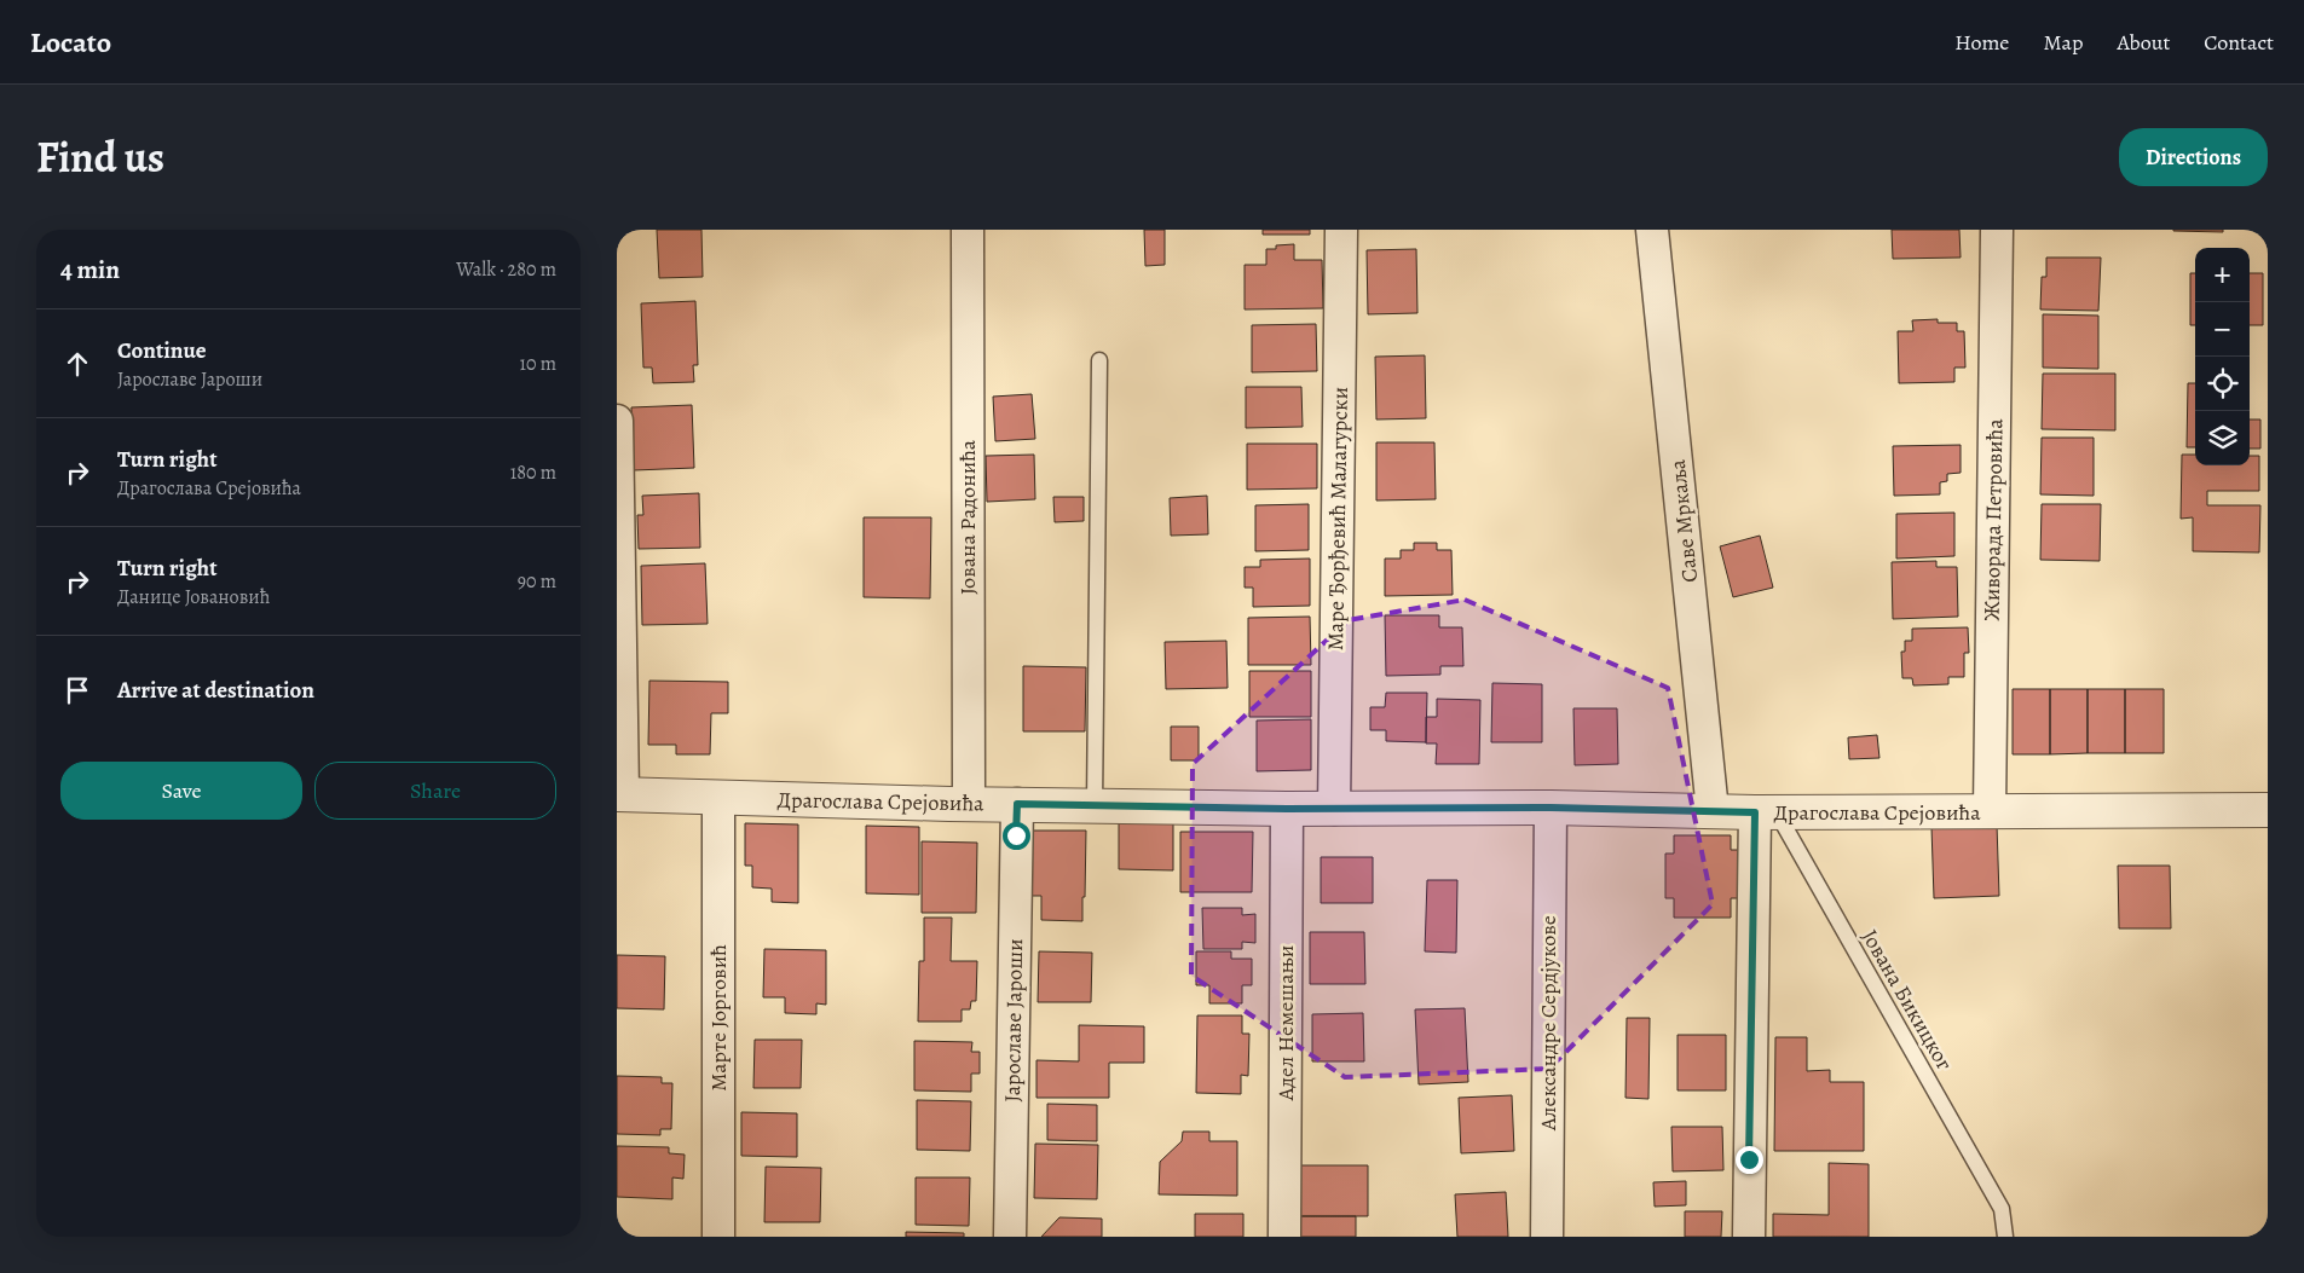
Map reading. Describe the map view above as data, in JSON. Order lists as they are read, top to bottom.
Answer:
{
  "streets": {
    "street": [
      "Јована Радонића",
      "Маре Ђорђевић Малагурски",
      "Живорада Петровића",
      "Саве Мркаља",
      "Драгослава Срејовића",
      "Марте Јорговић",
      "Јарославе Јароши",
      "Адел Немешањи",
      "Александре Сердјукове"
    ],
    "lane": ["Јована Бикицког"]
  },
  "crossings": [
    ["Јована Радонића", "Драгослава Срејовића"],
    ["Маре Ђорђевић Малагурски", "Драгослава Срејовића"],
    ["Живорада Петровића", "Драгослава Срејовића"],
    ["Саве Мркаља", "Драгослава Срејовића"],
    ["Драгослава Срејовића", "Јована Бикицког"],
    ["Драгослава Срејовића", "Марте Јорговић"],
    ["Драгослава Срејовића", "Јарославе Јароши"],
    ["Драгослава Срејовића", "Адел Немешањи"],
    ["Драгослава Срејовића", "Александре Сердјукове"]
  ],
  "page": {
    "header": "Locato",
    "nav": [
      "Home",
      "Map",
      "About",
      "Contact"
    ],
    "title": "Find us",
    "buttons": [
      "Directions",
      ["Save", "Share"]
    ],
    "heading": ["4 min", "Walk · 280 m"],
    "map_buttons": ["+", "−"],
    "list": [
      ["Continue", "Јарославе Јароши", "10 m"],
      ["Turn right", "Драгослава Срејовића", "180 m"],
      ["Turn right", "Данице Јовановић", "90 m"],
      "Arrive at destination"
    ]
  }
}
